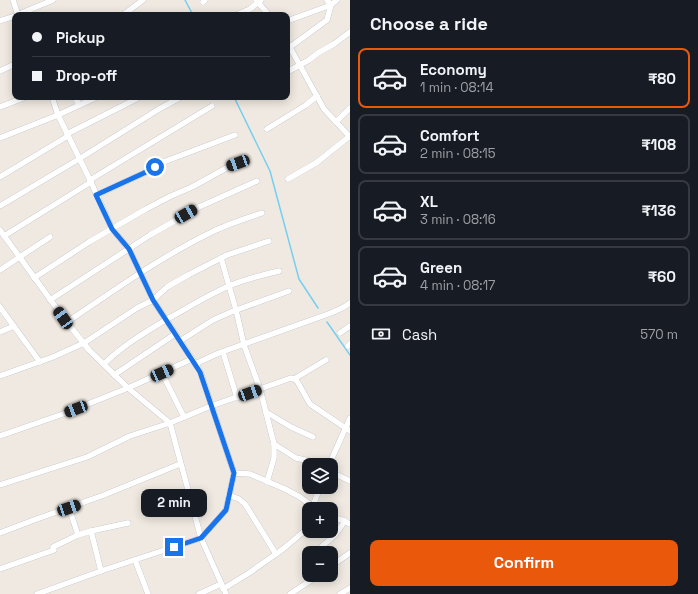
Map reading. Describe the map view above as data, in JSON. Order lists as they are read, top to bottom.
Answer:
{
  "page": {
    "heading": "Choose a ride",
    "banner": ["Pickup", "Drop-off"],
    "list": [
      {
        "name": "Economy",
        "note": "1 min · 08:14",
        "value": "₹80"
      },
      {
        "name": "Comfort",
        "note": "2 min · 08:15",
        "value": "₹108"
      },
      {
        "name": "XL",
        "note": "3 min · 08:16",
        "value": "₹136"
      },
      {
        "name": "Green",
        "note": "4 min · 08:17",
        "value": "₹60"
      }
    ],
    "pay": ["Cash", "570 m"],
    "map_buttons": ["+", "−"],
    "bubble": "2 min",
    "buttons": "Confirm"
  }
}
